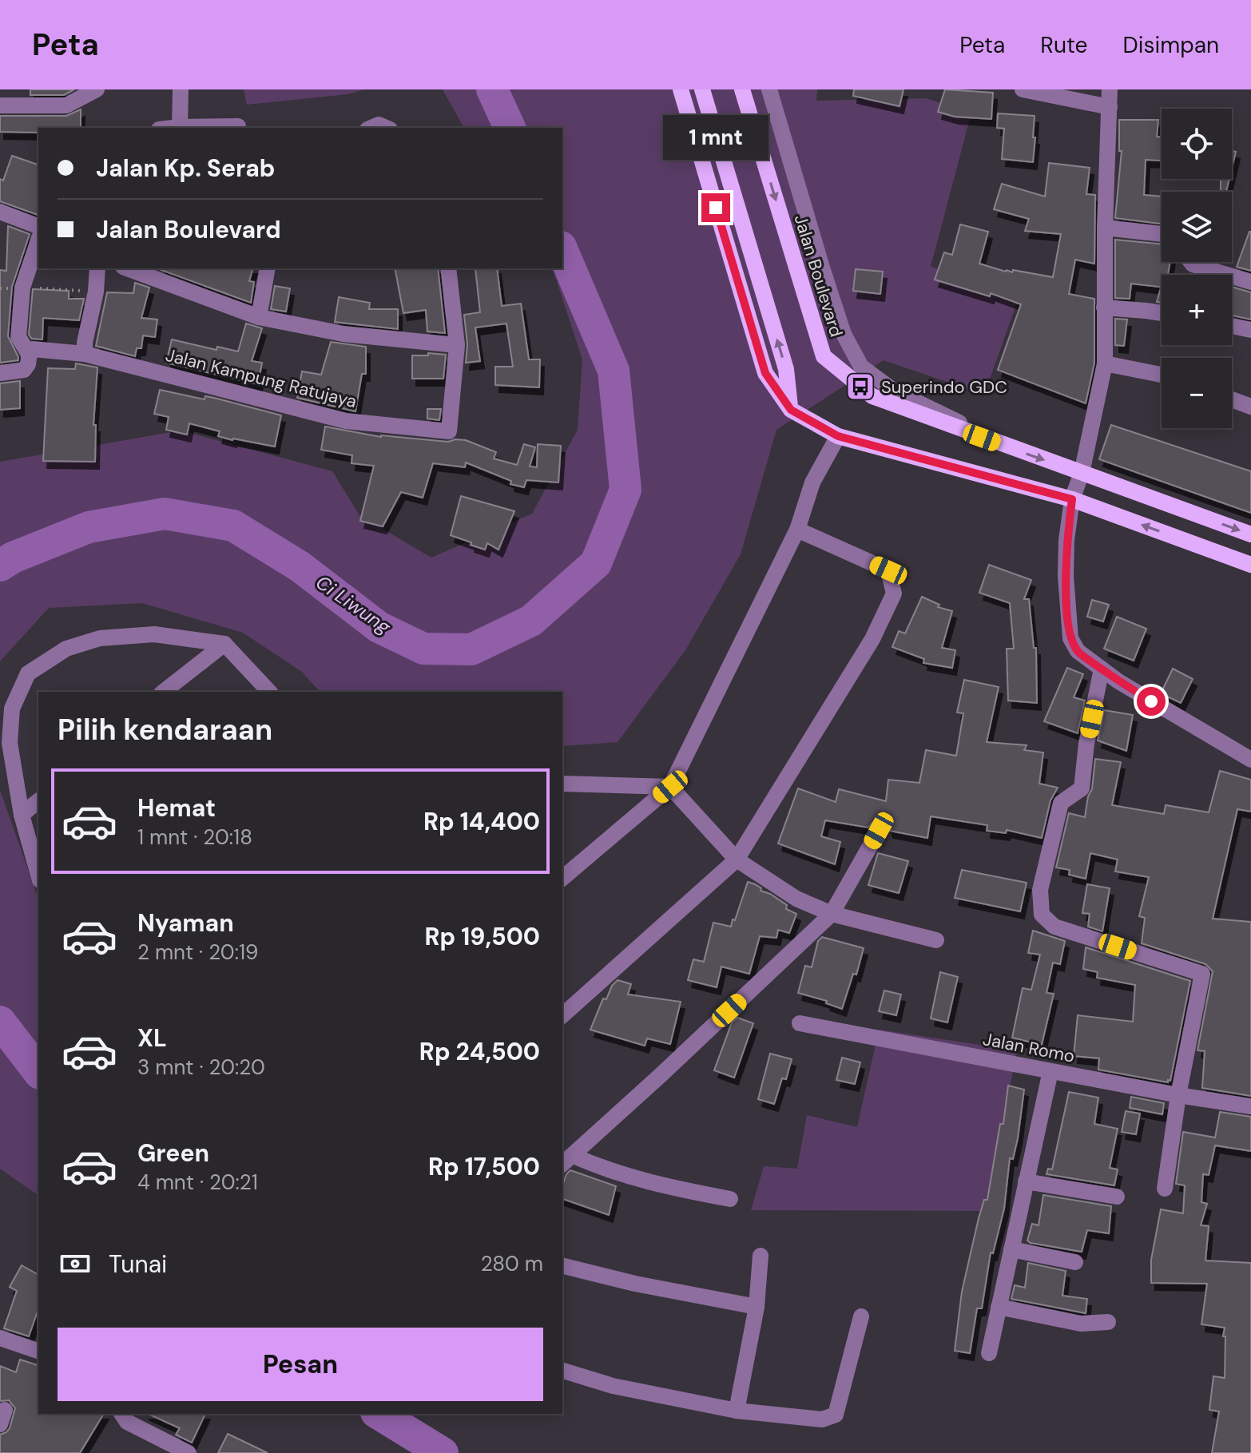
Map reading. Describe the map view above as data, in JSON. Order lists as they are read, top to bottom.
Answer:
{
  "streets": {
    "main road": ["Jalan Boulevard"],
    "street": ["Jalan Kampung Ratujaya", "Jalan Romo"]
  },
  "water": ["Ci Liwung"],
  "places": {
    "bus stop": ["Superindo GDC"]
  },
  "page": {
    "header": "Peta",
    "nav": ["Peta", "Rute", "Disimpan"],
    "map_buttons": ["+", "−"],
    "bubble": "1 mnt",
    "banner": ["Jalan Kp. Serab", "Jalan Boulevard"],
    "heading": "Pilih kendaraan",
    "list": [
      {
        "name": "Hemat",
        "note": "1 mnt · 20:18",
        "value": "Rp 14,400"
      },
      {
        "name": "Nyaman",
        "note": "2 mnt · 20:19",
        "value": "Rp 19,500"
      },
      {
        "name": "XL",
        "note": "3 mnt · 20:20",
        "value": "Rp 24,500"
      },
      {
        "name": "Green",
        "note": "4 mnt · 20:21",
        "value": "Rp 17,500"
      }
    ],
    "pay": ["Tunai", "280 m"],
    "buttons": "Pesan"
  }
}
